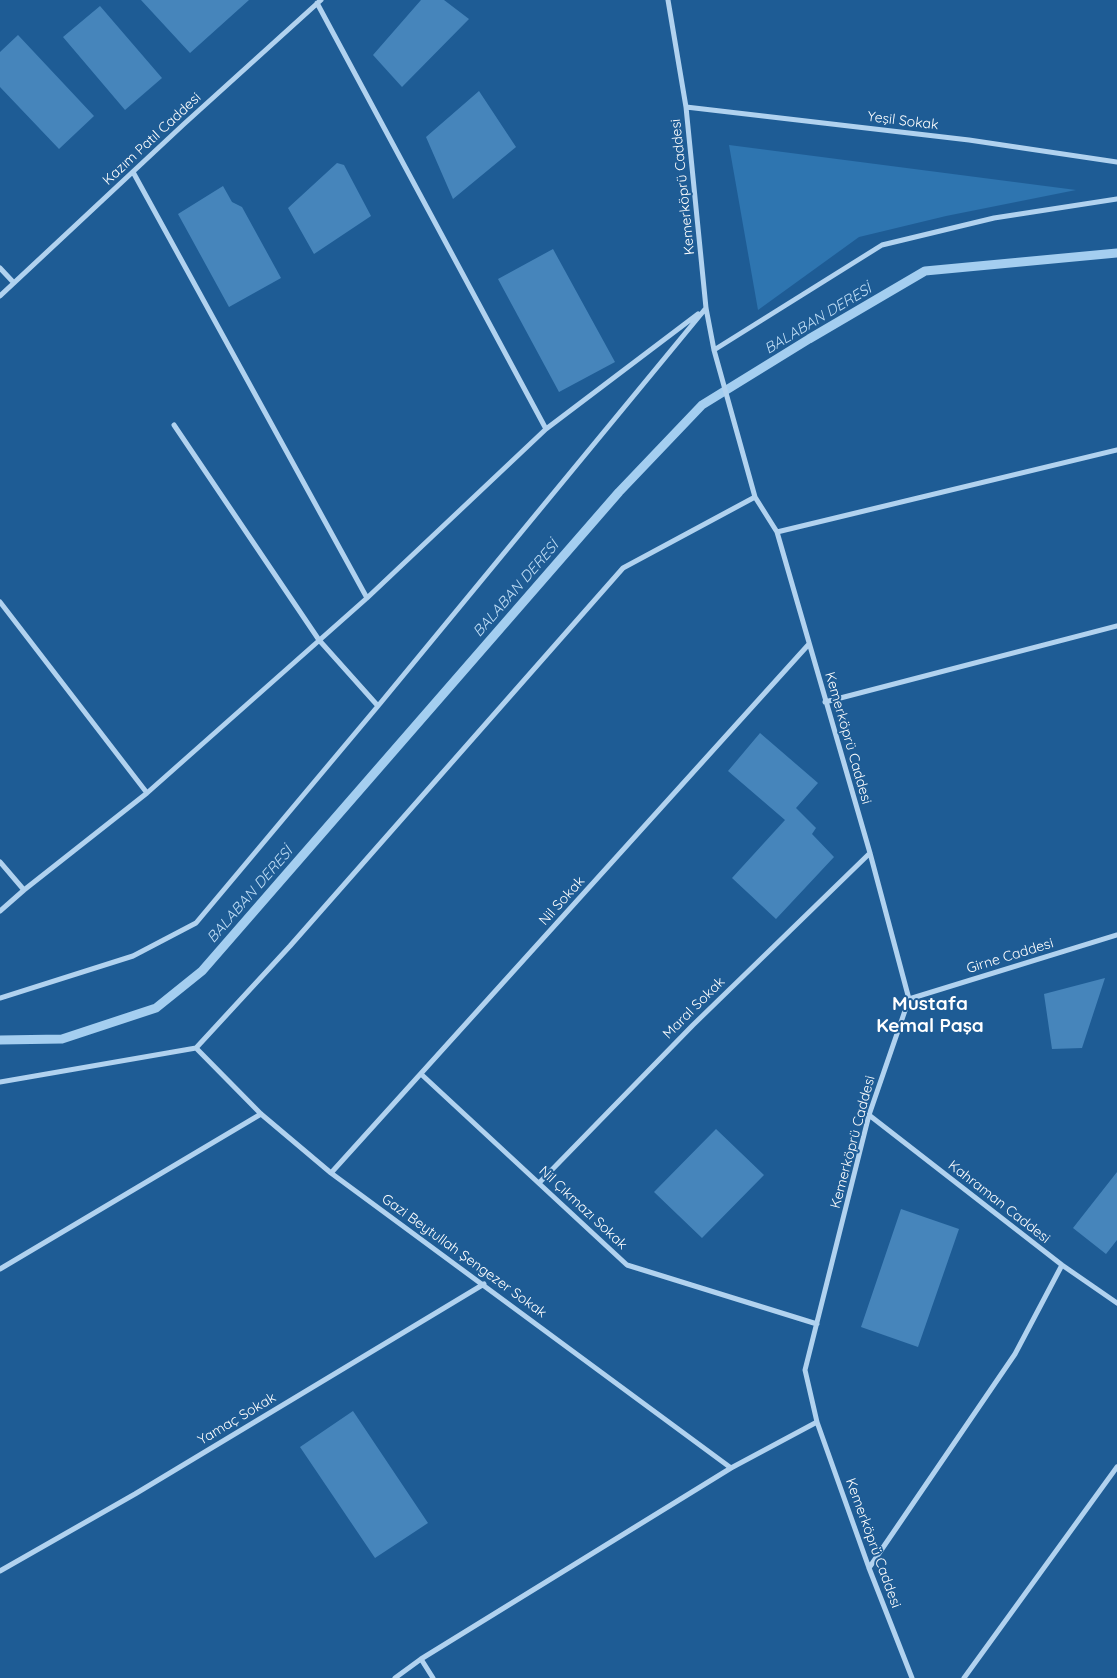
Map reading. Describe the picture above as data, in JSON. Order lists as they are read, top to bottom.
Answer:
{
  "streets": {
    "street": [
      "Yeşil Sokak",
      "Kazım Patıl Caddesi",
      "Kemerköprü Caddesi",
      "Nil Sokak",
      "Girne Caddesi",
      "Maral Sokak",
      "Kahraman Caddesi",
      "Nil Çıkmazı Sokak",
      "Gazi Beytullah Şengezer Sokak",
      "Yamaç Sokak"
    ]
  },
  "crossings": [
    ["Yeşil Sokak", "Kemerköprü Caddesi"],
    ["Kemerköprü Caddesi", "Nil Sokak"],
    ["Kemerköprü Caddesi", "Girne Caddesi"],
    ["Kemerköprü Caddesi", "Maral Sokak"],
    ["Kemerköprü Caddesi", "Kahraman Caddesi"],
    ["Kemerköprü Caddesi", "Nil Çıkmazı Sokak"],
    ["Nil Sokak", "Nil Çıkmazı Sokak"],
    ["Nil Sokak", "Gazi Beytullah Şengezer Sokak"],
    ["Maral Sokak", "Nil Çıkmazı Sokak"],
    ["Gazi Beytullah Şengezer Sokak", "Yamaç Sokak"]
  ],
  "districts": ["Mustafa Kemal Paşa"],
  "water": ["BALABAN DERESİ"]
}
